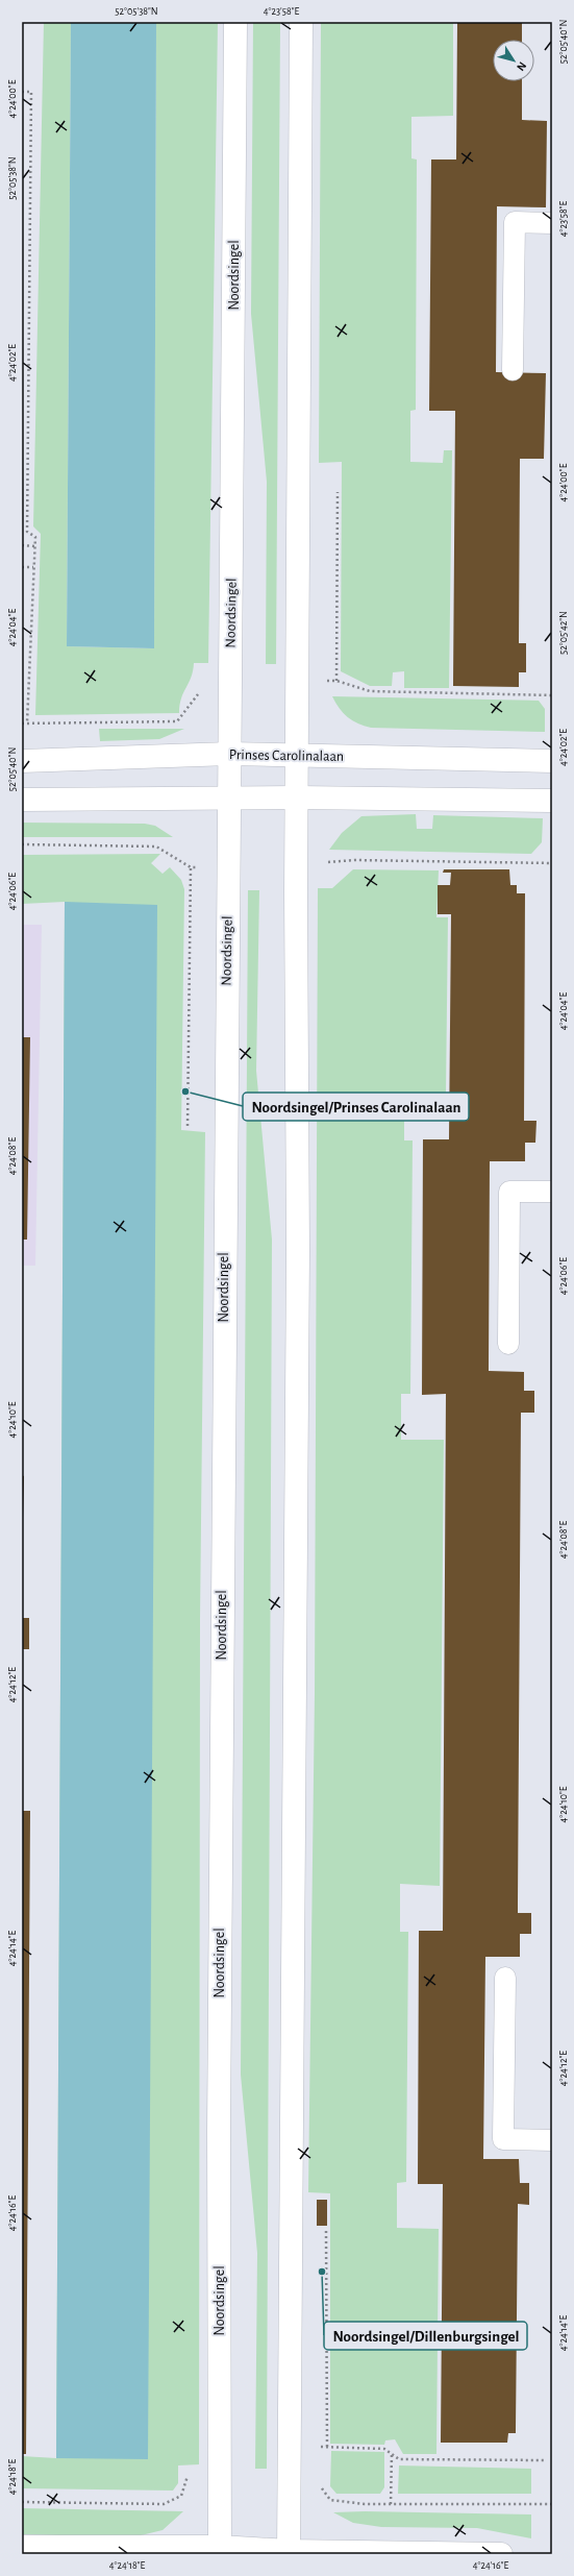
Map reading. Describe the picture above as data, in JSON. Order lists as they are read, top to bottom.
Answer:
{
  "streets": {
    "main road": ["Noordsingel", "Prinses Carolinalaan"]
  },
  "crossings": [
    ["Noordsingel", "Prinses Carolinalaan"]
  ],
  "places": ["Noordsingel/Prinses Carolinalaan", "Noordsingel/Dillenburgsingel"],
  "north": "bottom right",
  "coordinates": [
    "52°05'38\"N",
    "4°23'58\"E",
    "52°05'40\"N",
    "4°24'00\"E",
    "4°24'02\"E",
    "4°24'04\"E",
    "52°05'42\"N",
    "4°24'06\"E",
    "4°24'08\"E",
    "4°24'10\"E",
    "4°24'12\"E",
    "4°24'14\"E",
    "4°24'16\"E",
    "4°24'18\"E"
  ]
}
